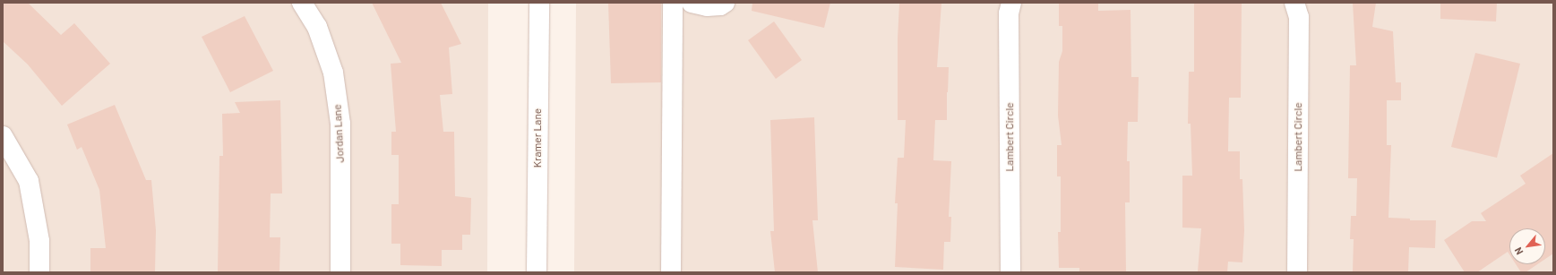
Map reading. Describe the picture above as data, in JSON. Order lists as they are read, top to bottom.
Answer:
{
  "streets": {
    "street": ["Jordan Lane", "Lambert Circle", "Kramer Lane"]
  },
  "north": "bottom left"
}
